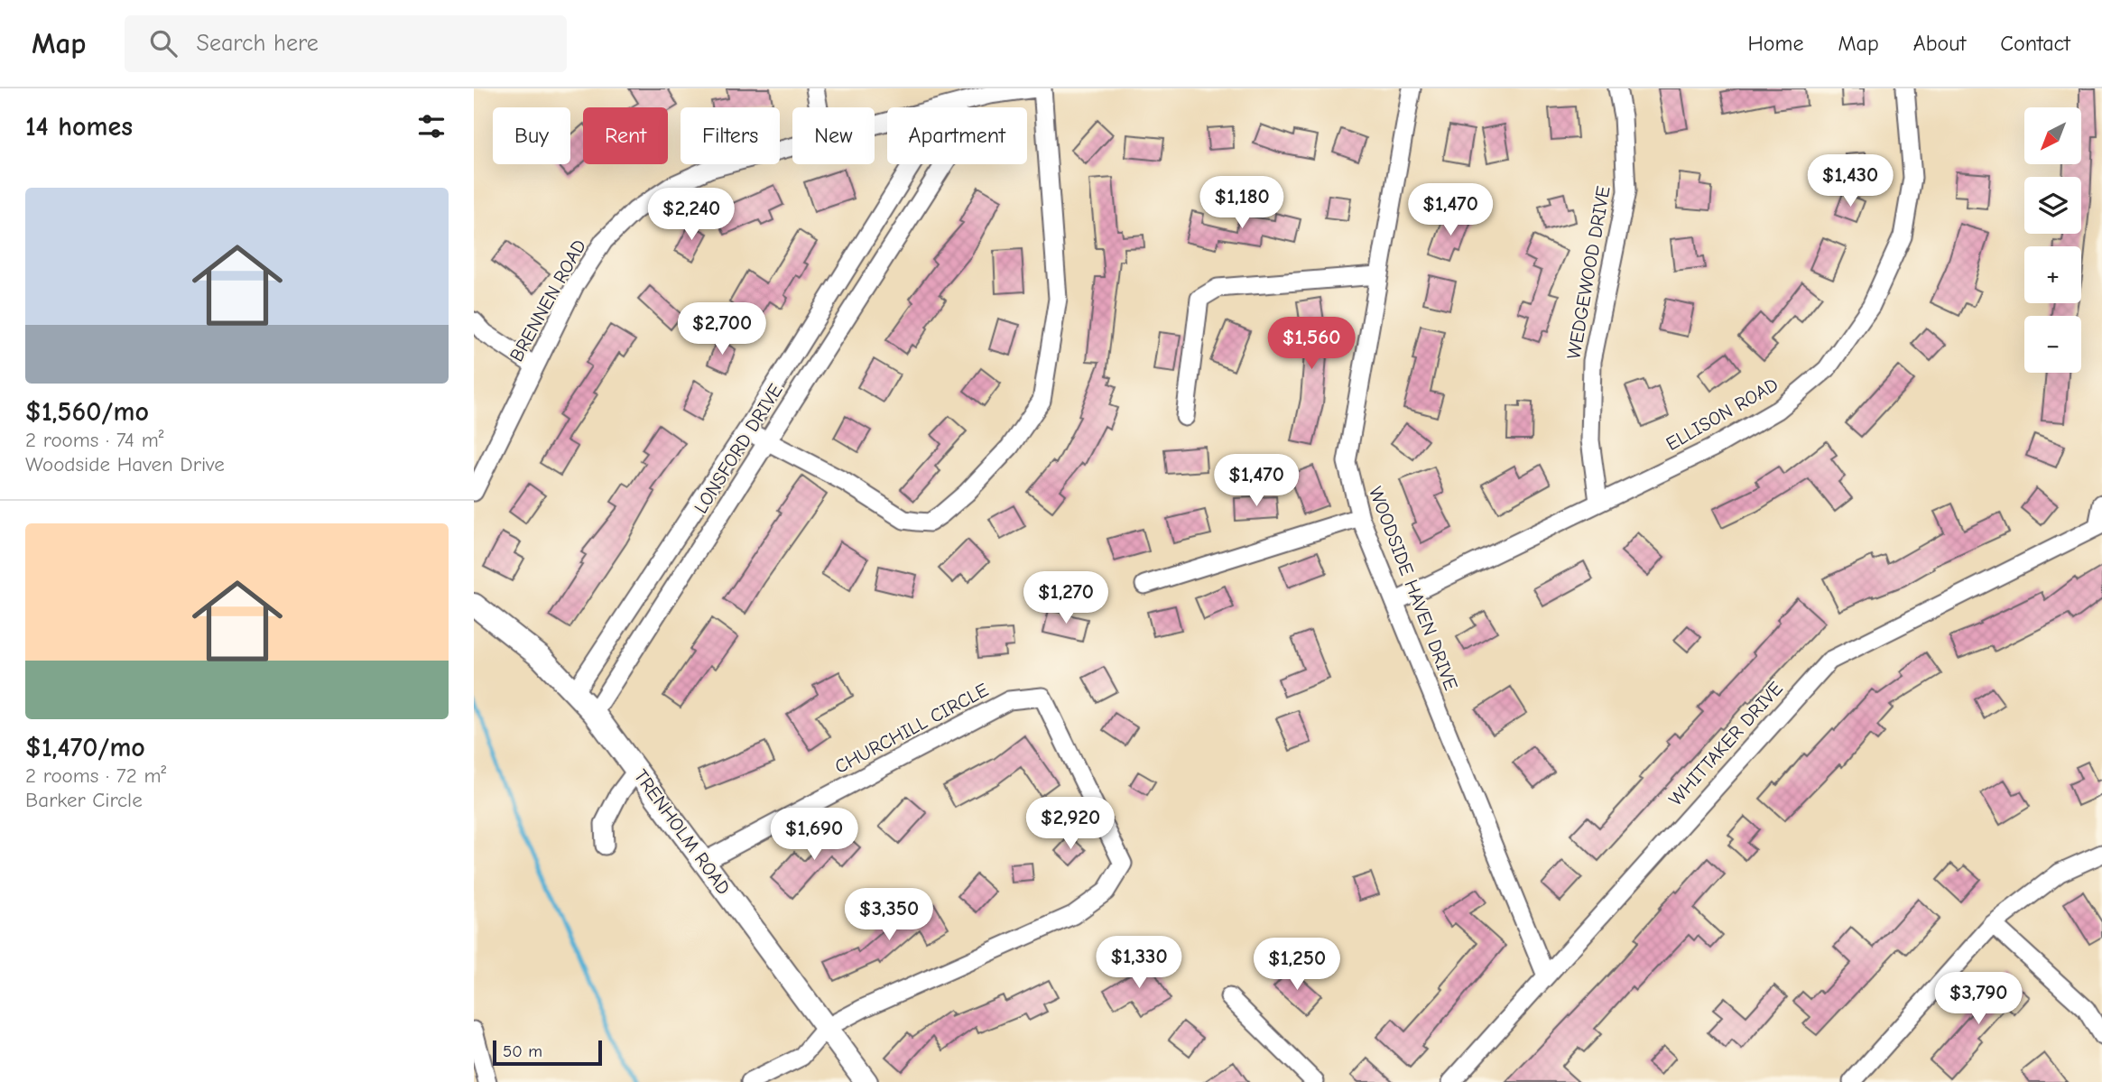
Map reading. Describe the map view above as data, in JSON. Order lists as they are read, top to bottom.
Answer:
{
  "streets": {
    "main road": ["TRENHOLM ROAD"],
    "street": [
      "WEDGEWOOD DRIVE",
      "BRENNEN ROAD",
      "ELLISON ROAD",
      "LONSFORD DRIVE",
      "WOODSIDE HAVEN DRIVE",
      "CHURCHILL CIRCLE",
      "WHITTAKER DRIVE"
    ]
  },
  "crossings": [
    ["WEDGEWOOD DRIVE", "ELLISON ROAD"],
    ["BRENNEN ROAD", "LONSFORD DRIVE"],
    ["ELLISON ROAD", "WOODSIDE HAVEN DRIVE"],
    ["LONSFORD DRIVE", "TRENHOLM ROAD"],
    ["WOODSIDE HAVEN DRIVE", "WHITTAKER DRIVE"],
    ["CHURCHILL CIRCLE", "TRENHOLM ROAD"]
  ],
  "scale_bar": "50 m",
  "north": "bottom left",
  "page": {
    "header": "Map",
    "search": "Search here",
    "nav": [
      "Home",
      "Map",
      "About",
      "Contact"
    ],
    "heading": "14 homes",
    "map_buttons": ["+", "−"],
    "chip": [
      "Buy",
      "Rent",
      "Filters",
      "New",
      "Apartment"
    ],
    "price": [
      "$1,430",
      "$1,180",
      "$1,470",
      "$2,240",
      "$2,700",
      "$1,560",
      "$1,470",
      "$1,270",
      "$2,920",
      "$1,690",
      "$3,350",
      "$1,330",
      "$1,250",
      "$3,790"
    ],
    "list": [
      {
        "name": "$1,560/mo",
        "note": "2 rooms · 74 m² · Woodside Haven Drive"
      },
      {
        "name": "$1,470/mo",
        "note": "2 rooms · 72 m² · Barker Circle"
      }
    ],
    "scale": "50 m"
  }
}
